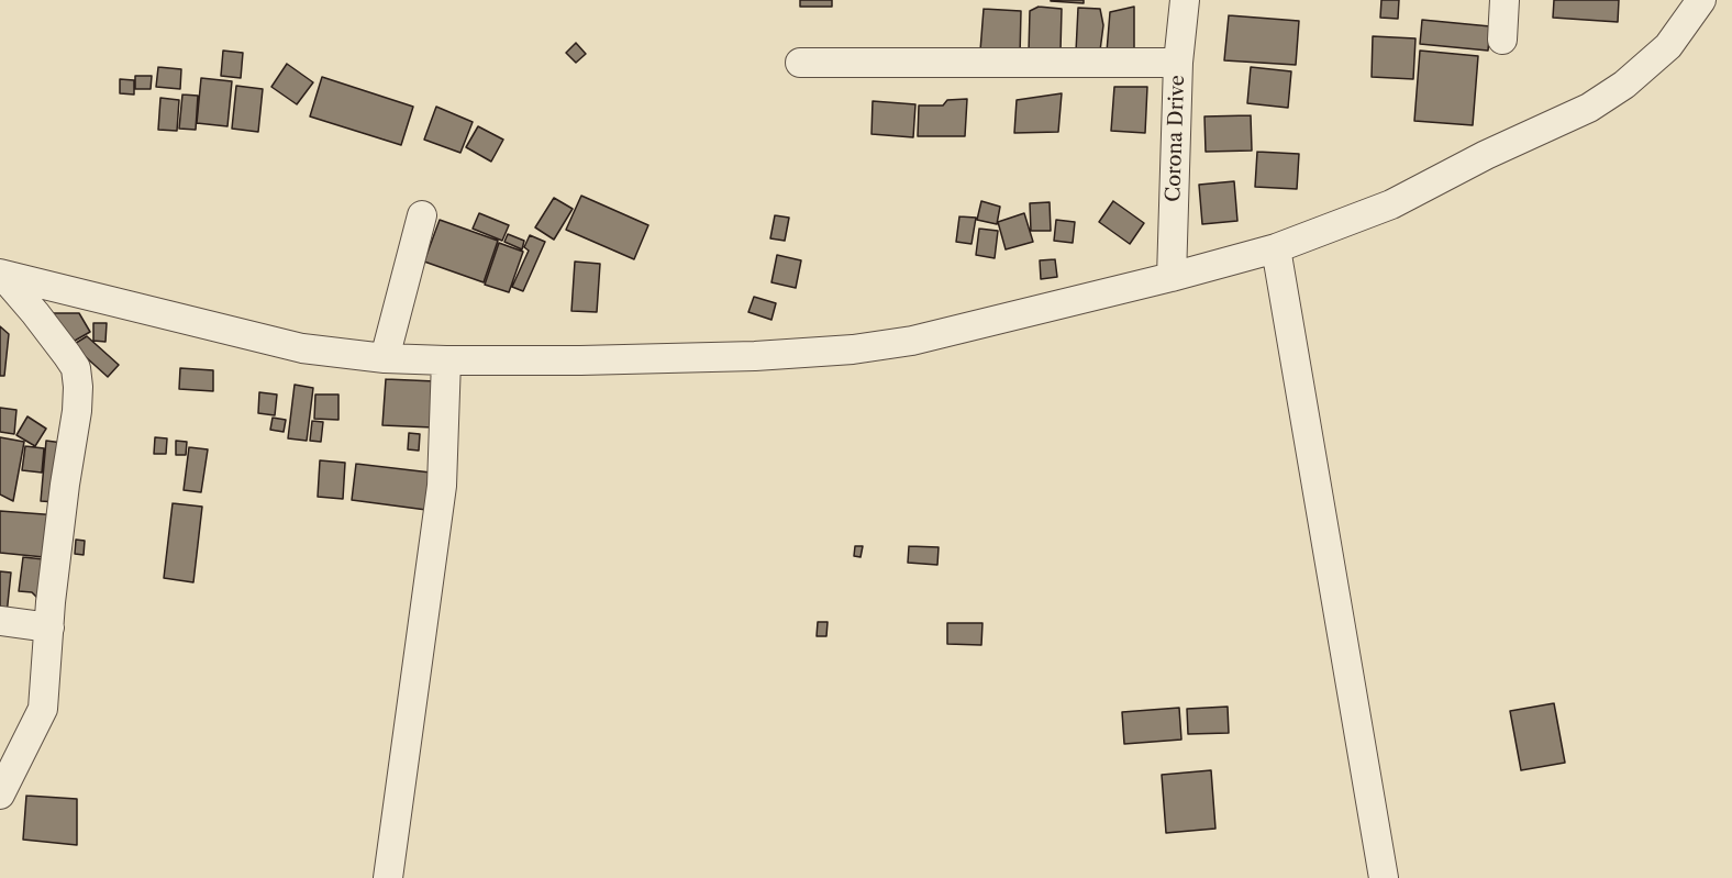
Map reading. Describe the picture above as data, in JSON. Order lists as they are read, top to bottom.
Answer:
{
  "streets": {
    "street": ["Corona Drive"]
  }
}
